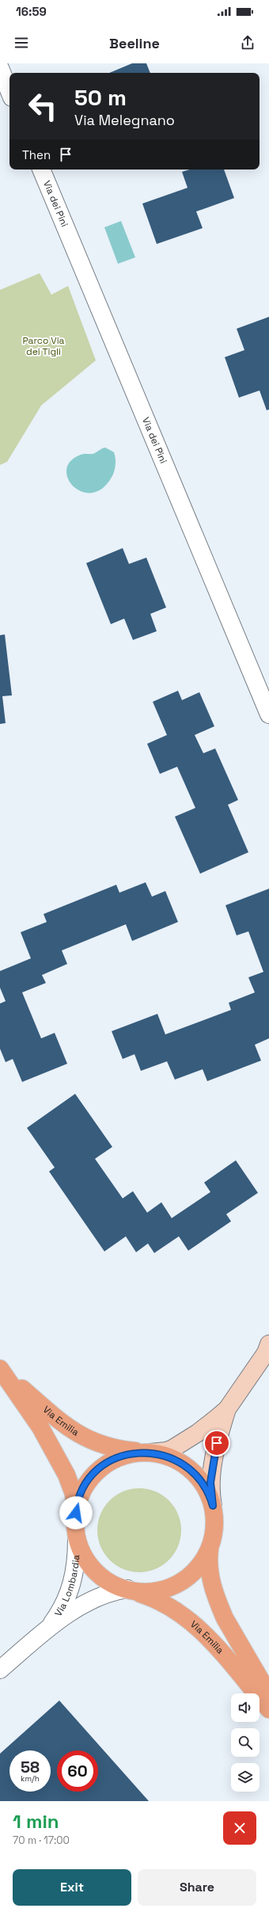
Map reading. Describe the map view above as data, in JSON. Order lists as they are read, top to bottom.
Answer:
{
  "streets": {
    "main road": ["Via Emilia"],
    "street": ["Via dei Pini", "Via Lombardia"]
  },
  "crossings": [
    ["Via Emilia", "Via Lombardia"]
  ],
  "parks": ["Parco Via dei Tigli"],
  "page": {
    "status": "16:59",
    "header": "Beeline",
    "turn": ["50 m", "Via Melegnano"],
    "then": "Then",
    "speed": "58 km/h",
    "limit": "60",
    "heading": ["1 min", "70 m · 17:00"],
    "buttons": ["Exit", "Share"]
  }
}
